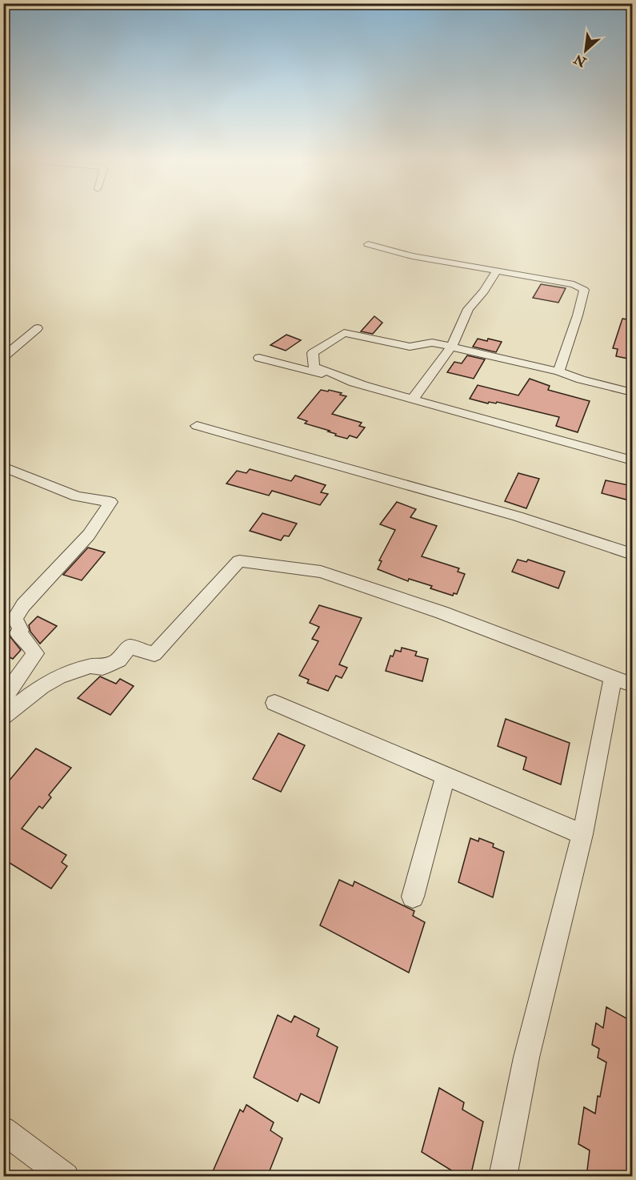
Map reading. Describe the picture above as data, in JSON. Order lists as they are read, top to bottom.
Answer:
{
  "north": "bottom left"
}
